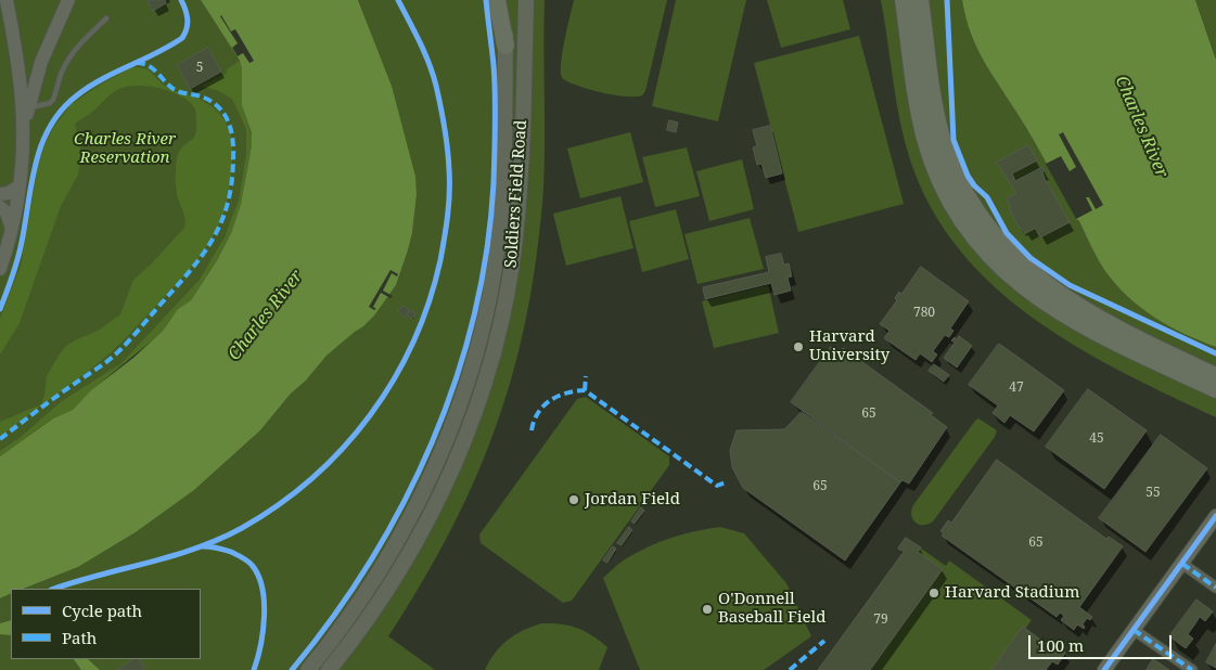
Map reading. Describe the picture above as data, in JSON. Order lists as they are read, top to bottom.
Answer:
{
  "streets": {
    "main road": ["Soldiers Field Road"]
  },
  "water": ["Charles River"],
  "parks": ["Charles River Reservation"],
  "places": [
    "Harvard University",
    "Jordan Field",
    "Harvard Stadium",
    "O'Donnell Baseball Field"
  ],
  "house_numbers": [
    "5",
    "780",
    "47",
    "65",
    "45",
    "65",
    "55",
    "65",
    "79"
  ],
  "legend": ["Cycle path", "Path"],
  "scale_bar": "100 m"
}
